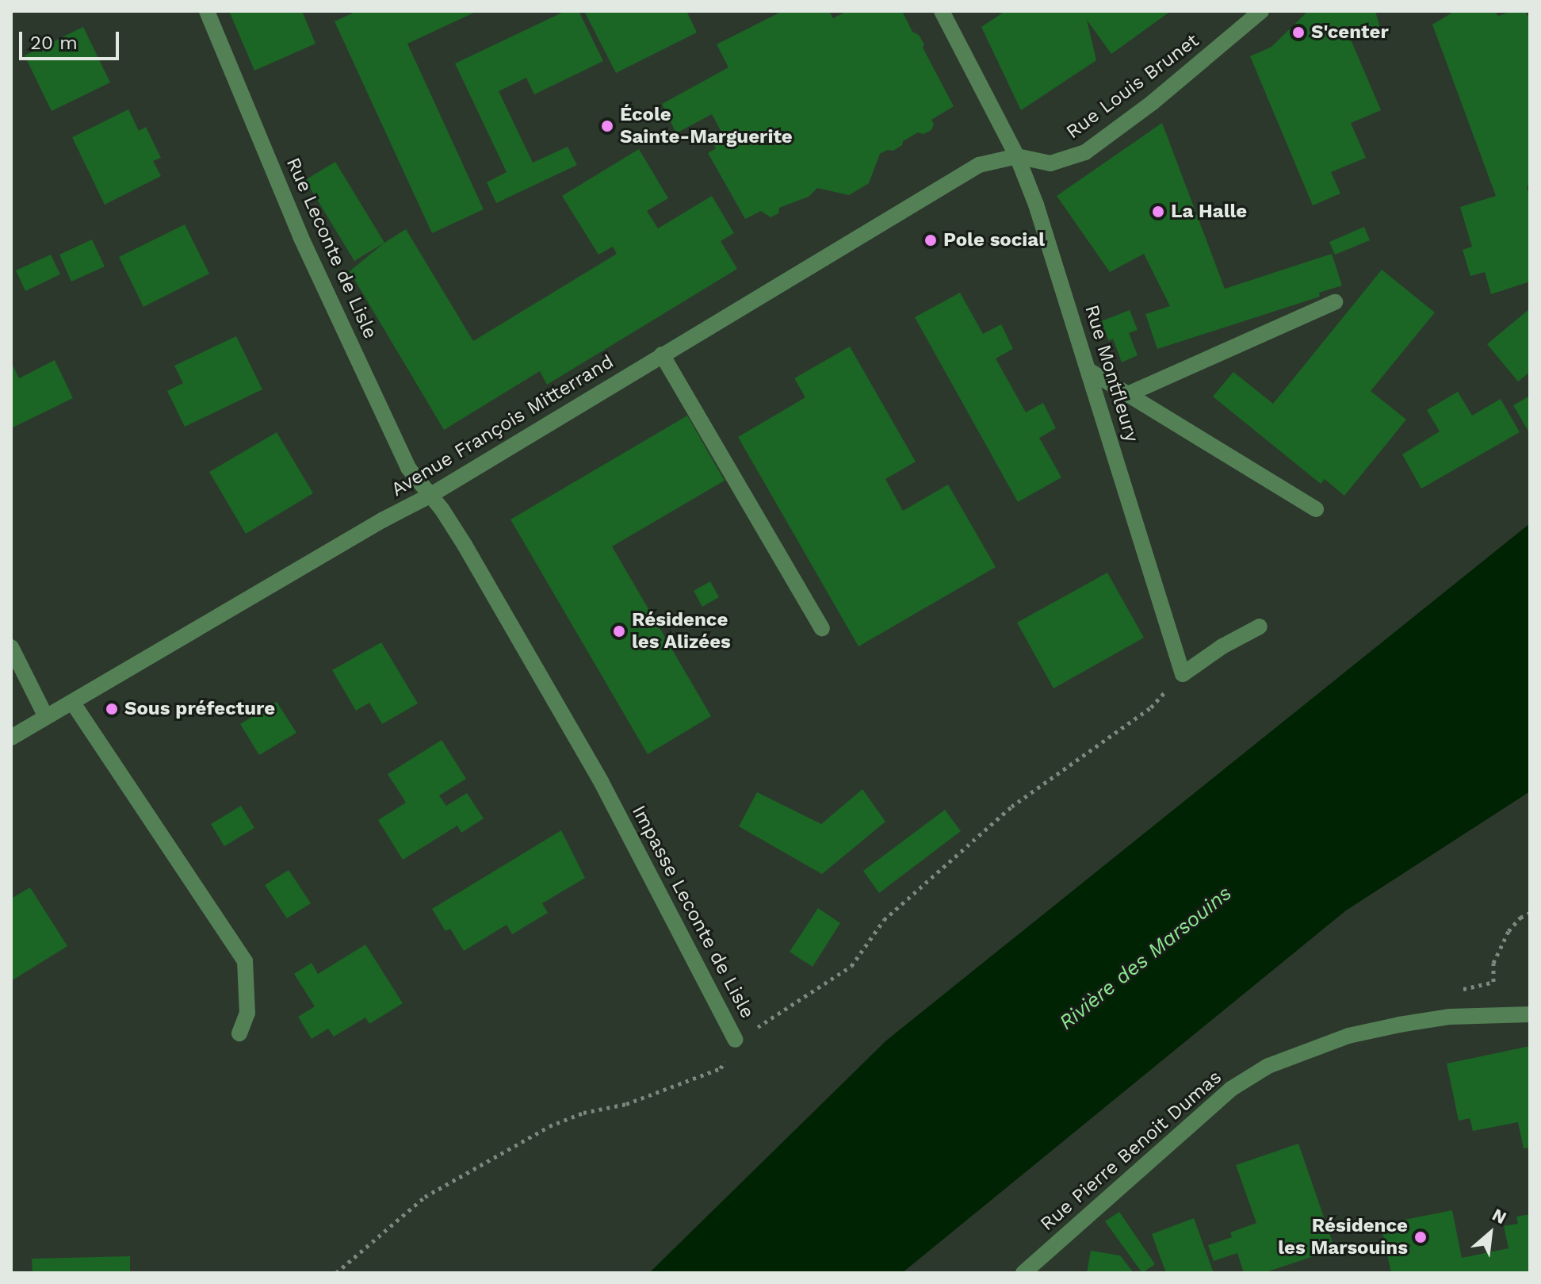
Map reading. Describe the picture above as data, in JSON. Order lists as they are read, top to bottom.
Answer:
{
  "streets": {
    "street": [
      "Rue Louis Brunet",
      "Rue Leconte de Lisle",
      "Rue Montfleury",
      "Avenue François Mitterrand",
      "Impasse Leconte de Lisle",
      "Rue Pierre Benoit Dumas"
    ]
  },
  "crossings": [
    ["Rue Louis Brunet", "Rue Montfleury"],
    ["Rue Louis Brunet", "Avenue François Mitterrand"],
    ["Rue Leconte de Lisle", "Avenue François Mitterrand"],
    ["Rue Leconte de Lisle", "Impasse Leconte de Lisle"],
    ["Rue Montfleury", "Avenue François Mitterrand"],
    ["Avenue François Mitterrand", "Impasse Leconte de Lisle"]
  ],
  "water": ["Rivière des Marsouins"],
  "places": [
    "S'center",
    "École Sainte-Marguerite",
    "La Halle",
    "Pole social",
    "Résidence les Alizées",
    "Sous préfecture",
    "Résidence les Marsouins"
  ],
  "scale_bar": "20 m",
  "north": "top right"
}
